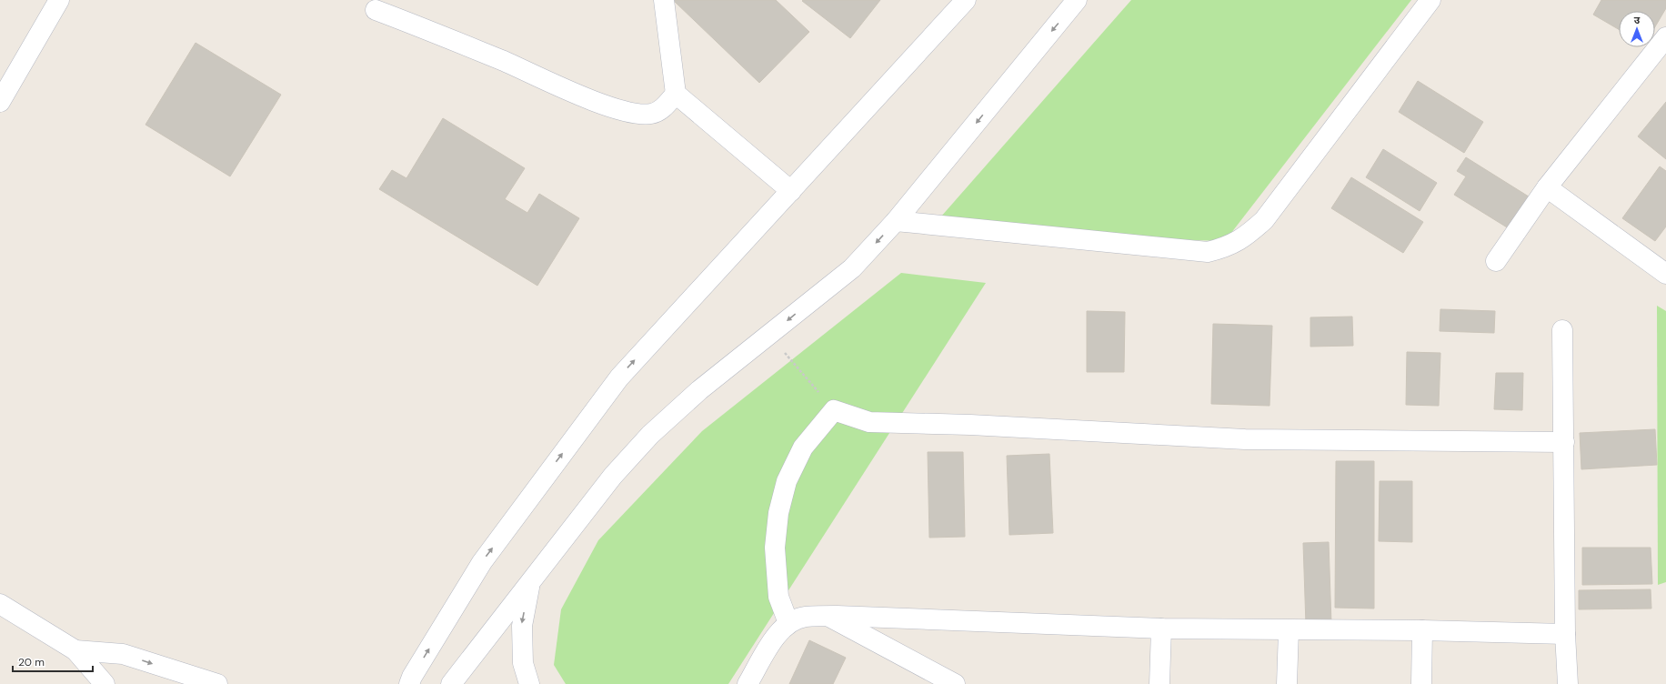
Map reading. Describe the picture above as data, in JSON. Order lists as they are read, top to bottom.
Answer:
{
  "scale_bar": "20 m",
  "north": "top"
}
